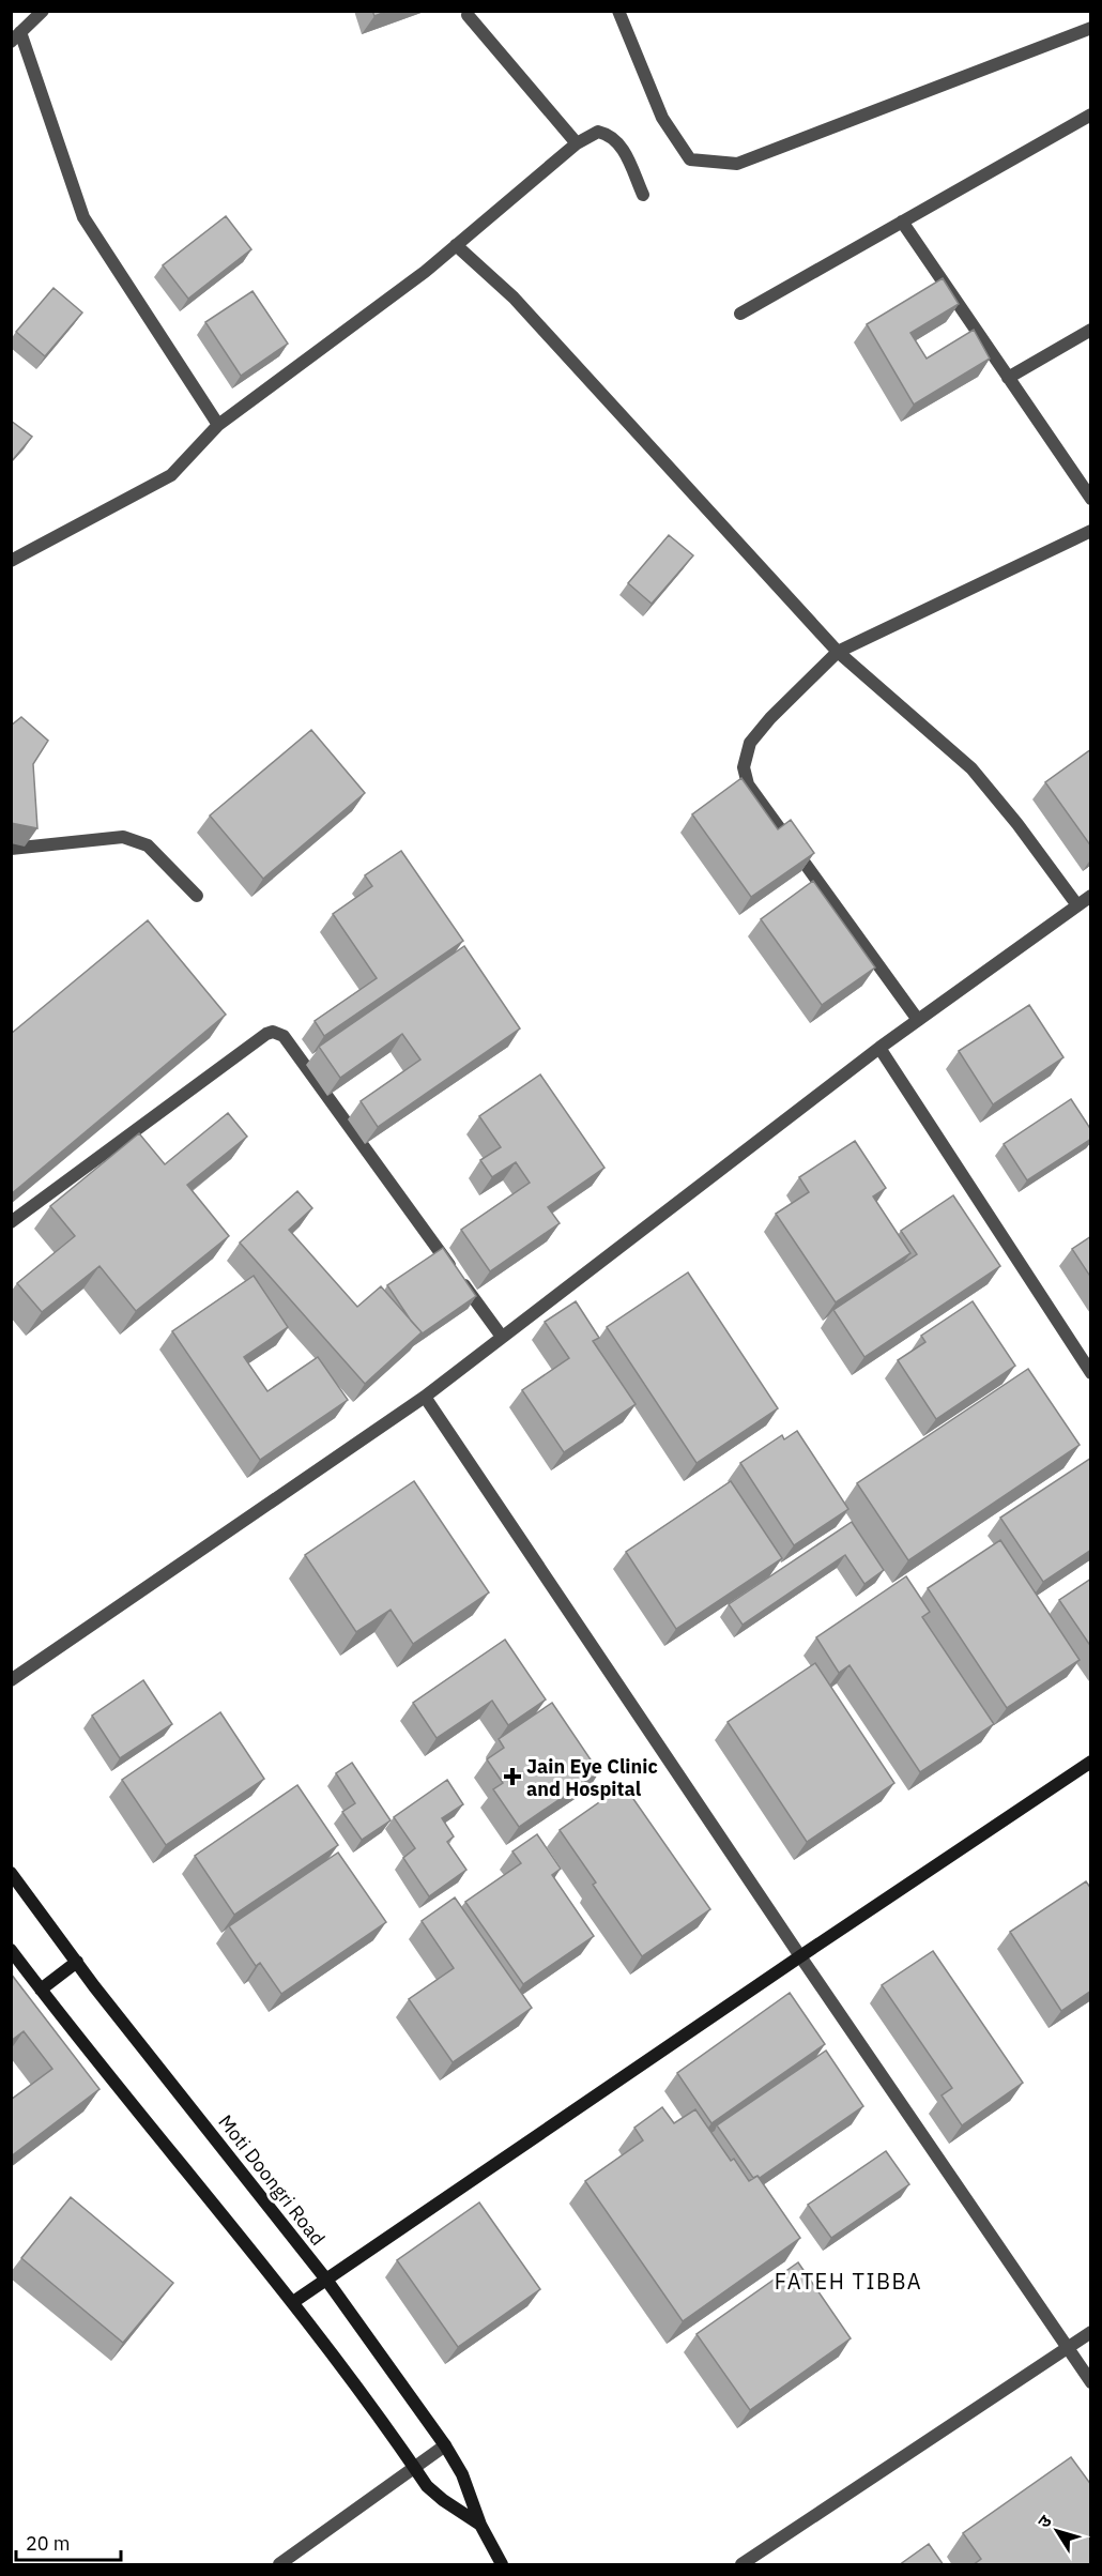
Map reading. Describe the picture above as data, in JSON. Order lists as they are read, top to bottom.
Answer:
{
  "streets": {
    "street": ["Moti Doongri Road"]
  },
  "districts": ["FATEH TIBBA"],
  "places": {
    "health": ["Jain Eye Clinic and Hospital"]
  },
  "scale_bar": "20 m",
  "north": "top left"
}
